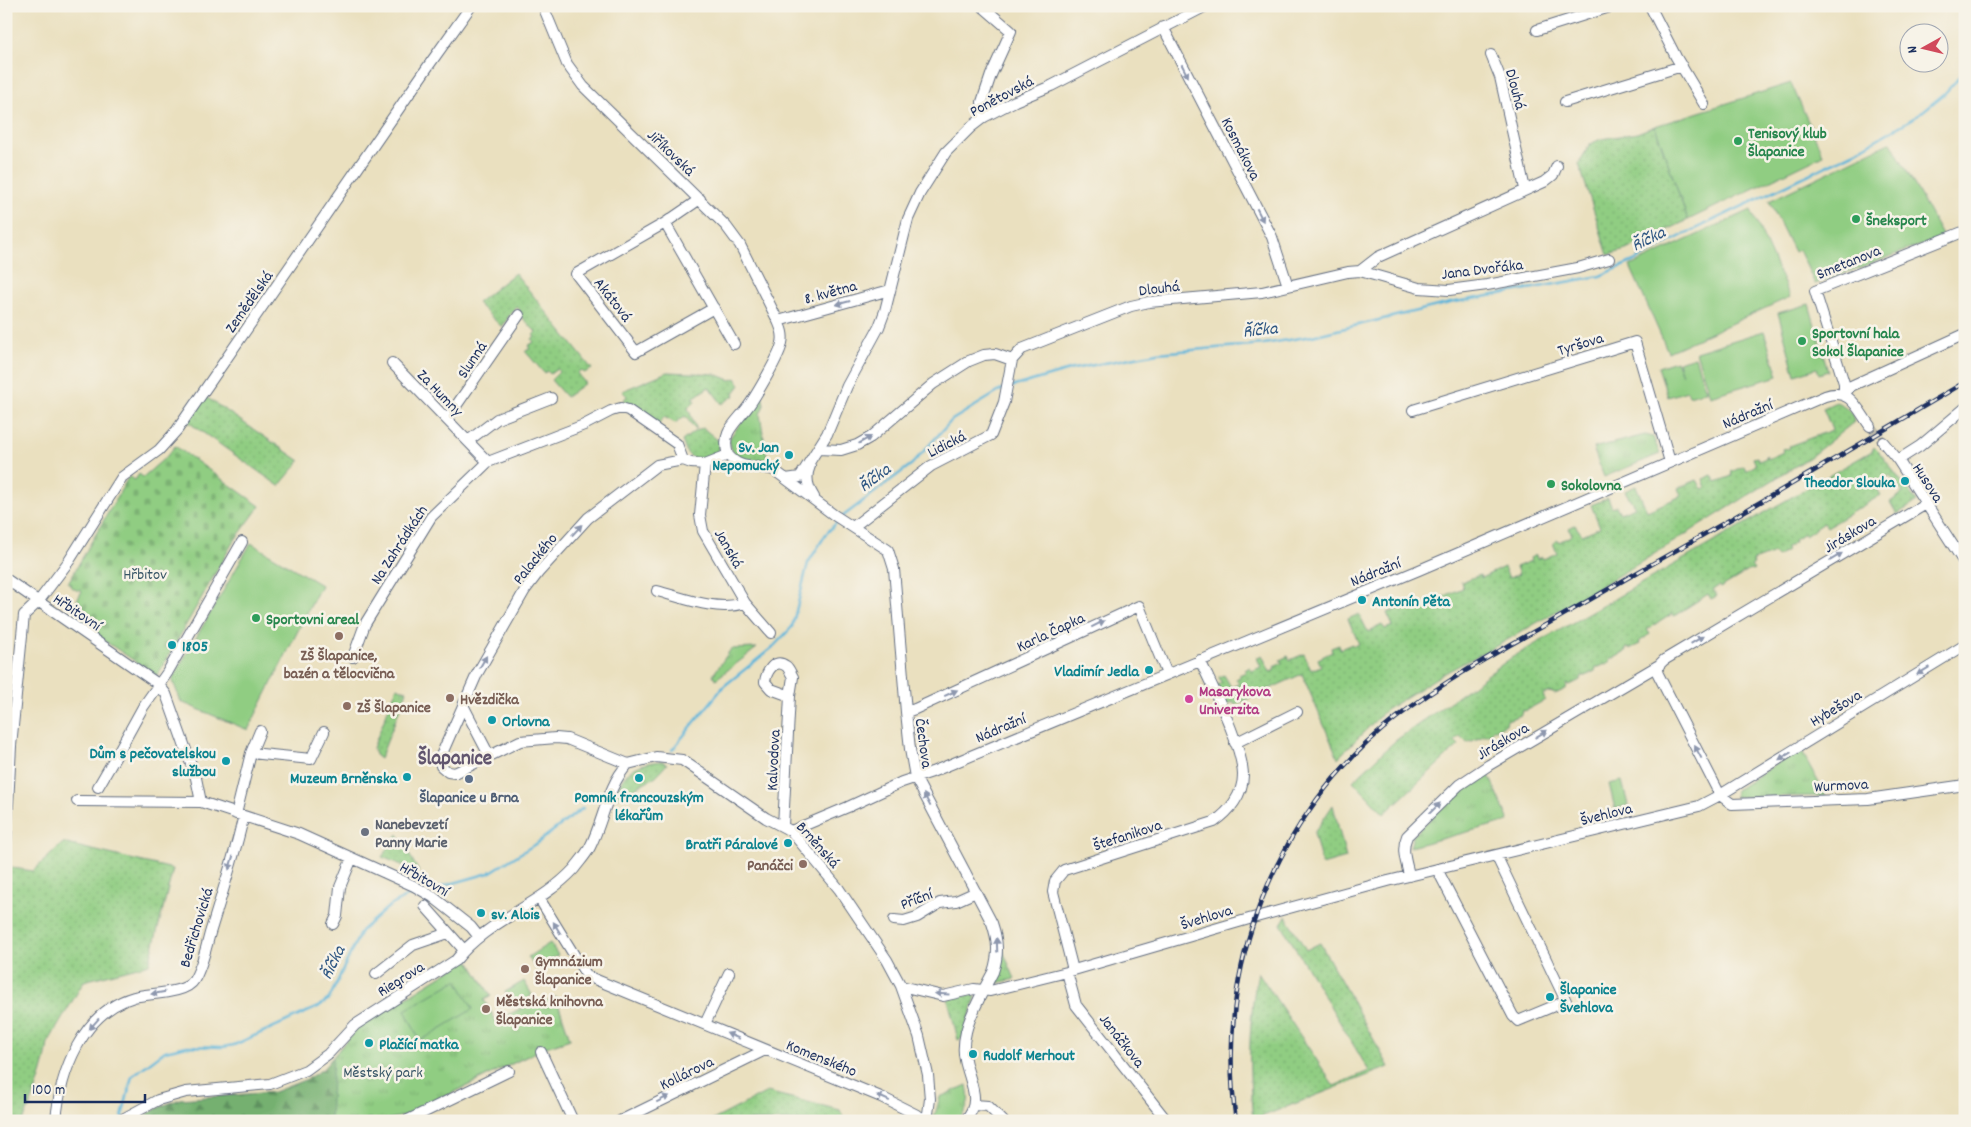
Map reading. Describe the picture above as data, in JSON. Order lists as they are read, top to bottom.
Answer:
{
  "streets": {
    "street": [
      "Dlouhá",
      "Ponětovská",
      "Kosmákova",
      "Jiříkovská",
      "Smetanova",
      "Jana Dvořáka",
      "8. května",
      "Akátová",
      "Zemědělská",
      "Tyršova",
      "Slunná",
      "Za Humny",
      "Nádražní",
      "Lidická",
      "Husova",
      "Jiráskova",
      "Na Zahrádkách",
      "Janská",
      "Palackého",
      "Hřbitovní",
      "Karla Čapka",
      "Hybešova",
      "Čechova",
      "Kalvodova",
      "Wurmova",
      "Švehlova",
      "Štefanikova",
      "Brněnská",
      "Příční",
      "Bedřichovická",
      "Riegrova",
      "Janáčkova",
      "Komenského",
      "Kollárova"
    ]
  },
  "crossings": [
    ["Dlouhá", "Kosmákova"],
    ["Dlouhá", "Jana Dvořáka"],
    ["Dlouhá", "Lidická"],
    ["Ponětovská", "Kosmákova"],
    ["Ponětovská", "8. května"],
    ["Jiříkovská", "8. května"],
    ["Jiříkovská", "Akátová"],
    ["Jiříkovská", "Čechova"],
    ["Smetanova", "Nádražní"],
    ["Zemědělská", "Hřbitovní"],
    ["Tyršova", "Nádražní"],
    ["Slunná", "Za Humny"],
    ["Nádražní", "Karla Čapka"],
    ["Nádražní", "Čechova"],
    ["Nádražní", "Kalvodova"],
    ["Nádražní", "Štefanikova"],
    ["Nádražní", "Brněnská"],
    ["Lidická", "Čechova"],
    ["Husova", "Jiráskova"],
    ["Jiráskova", "Švehlova"],
    ["Na Zahrádkách", "Palackého"],
    ["Hřbitovní", "Bedřichovická"],
    ["Hřbitovní", "Riegrova"],
    ["Karla Čapka", "Čechova"],
    ["Hybešova", "Wurmova"],
    ["Hybešova", "Švehlova"],
    ["Čechova", "Švehlova"],
    ["Čechova", "Příční"],
    ["Kalvodova", "Brněnská"],
    ["Wurmova", "Švehlova"],
    ["Švehlova", "Štefanikova"],
    ["Švehlova", "Janáčkova"],
    ["Štefanikova", "Janáčkova"],
    ["Brněnská", "Riegrova"],
    ["Brněnská", "Komenského"],
    ["Riegrova", "Komenského"],
    ["Komenského", "Kollárova"]
  ],
  "one_way": [
    "Kosmákova",
    "8. května",
    "Jiráskova",
    "Palackého",
    "Hybešova",
    "Bedřichovická",
    "Komenského",
    "Kollárova"
  ],
  "districts": ["Šlapanice"],
  "water": ["Říčka"],
  "parks": ["Hřbitov", "Městský park"],
  "places": [
    "Tenisový klub Šlapanice",
    "Šneksport",
    "Sportovní hala Sokol Šlapanice",
    "Sv. Jan Nepomucký",
    "Theodor Slouka",
    "Sokolovna",
    "Antonín Pěta",
    "Sportovni areal",
    "ZŠ Šlapanice, bazén a tělocvična",
    "1805",
    "Vladimír Jedla",
    "Hvězdička",
    "Masarykova Univerzita",
    "ZŠ Šlapanice",
    "Orlovna",
    "Dům s pečovatelskou službou",
    "Muzeum Brněnska",
    "Pomník francouzským lékařům",
    "Šlapanice u Brna",
    "Nanebevzetí Panny Marie",
    "Bratři Páralové",
    "Panáčci",
    "sv. Alois",
    "Gymnázium Šlapanice",
    "Šlapanice Švehlova",
    "Městská knihovna Šlapanice",
    "Plačící matka",
    "Rudolf Merhout"
  ],
  "scale_bar": "100 m",
  "north": "left"
}
